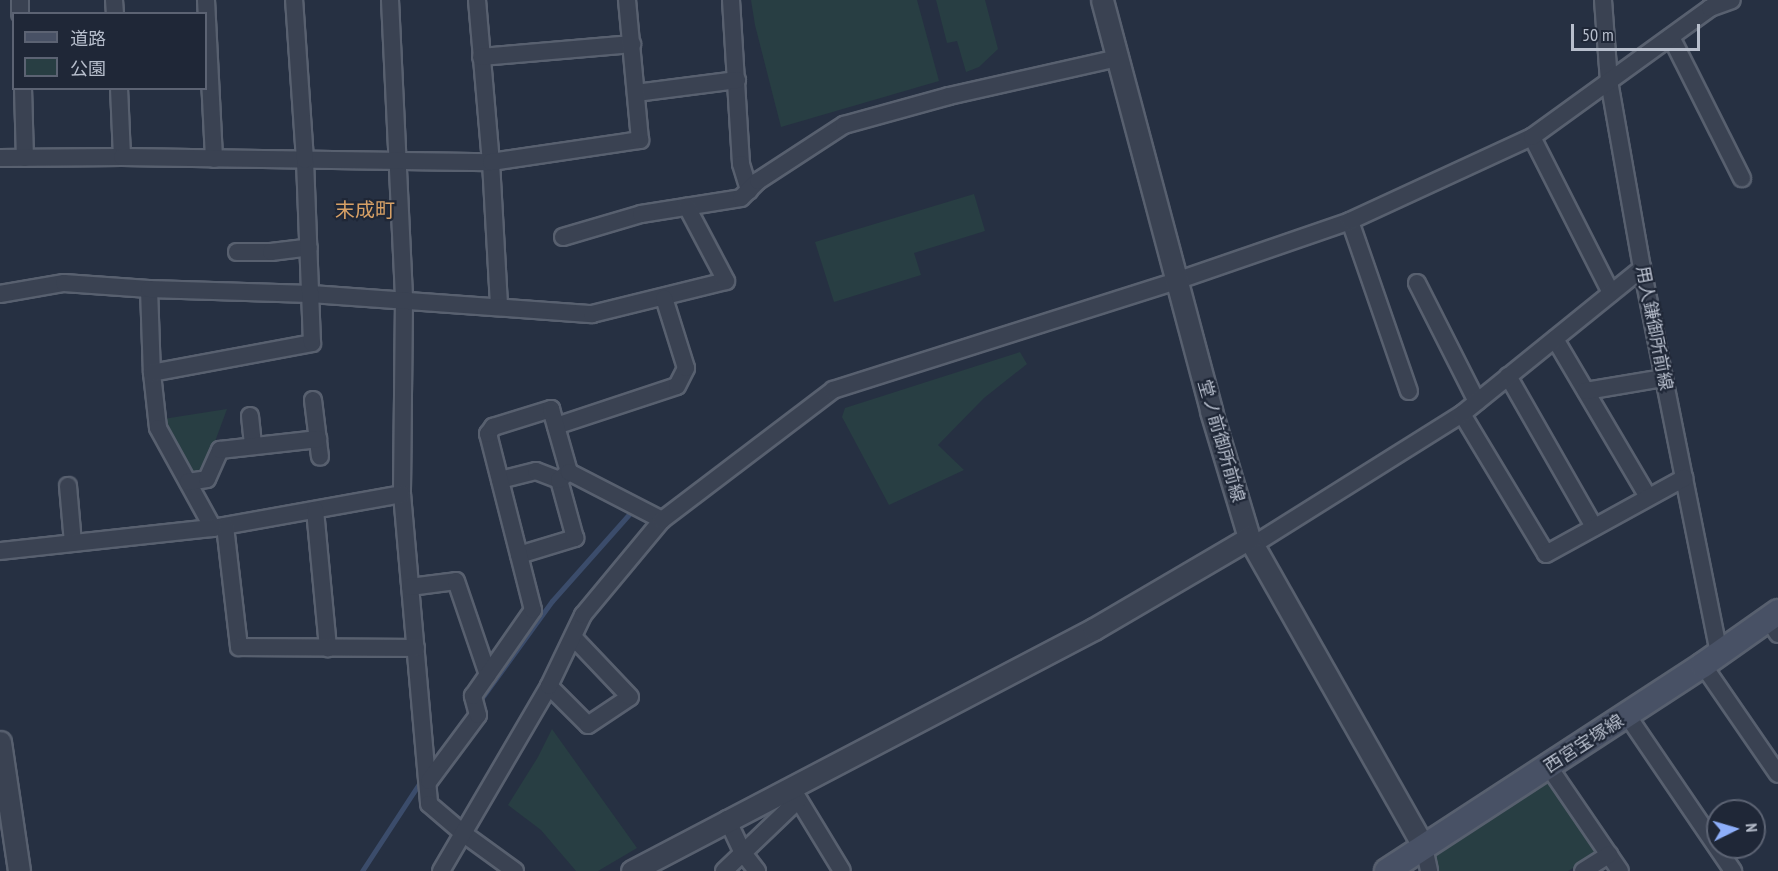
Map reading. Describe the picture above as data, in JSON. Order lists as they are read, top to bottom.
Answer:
{
  "streets": {
    "main road": ["西宮宝塚線"],
    "street": ["用人鎌御所前線", "堂ノ前御所前線"]
  },
  "crossings": [
    ["用人鎌御所前線", "西宮宝塚線"],
    ["堂ノ前御所前線", "西宮宝塚線"]
  ],
  "districts": ["末成町"],
  "legend": ["道路", "公園"],
  "scale_bar": "50 m",
  "north": "right"
}
